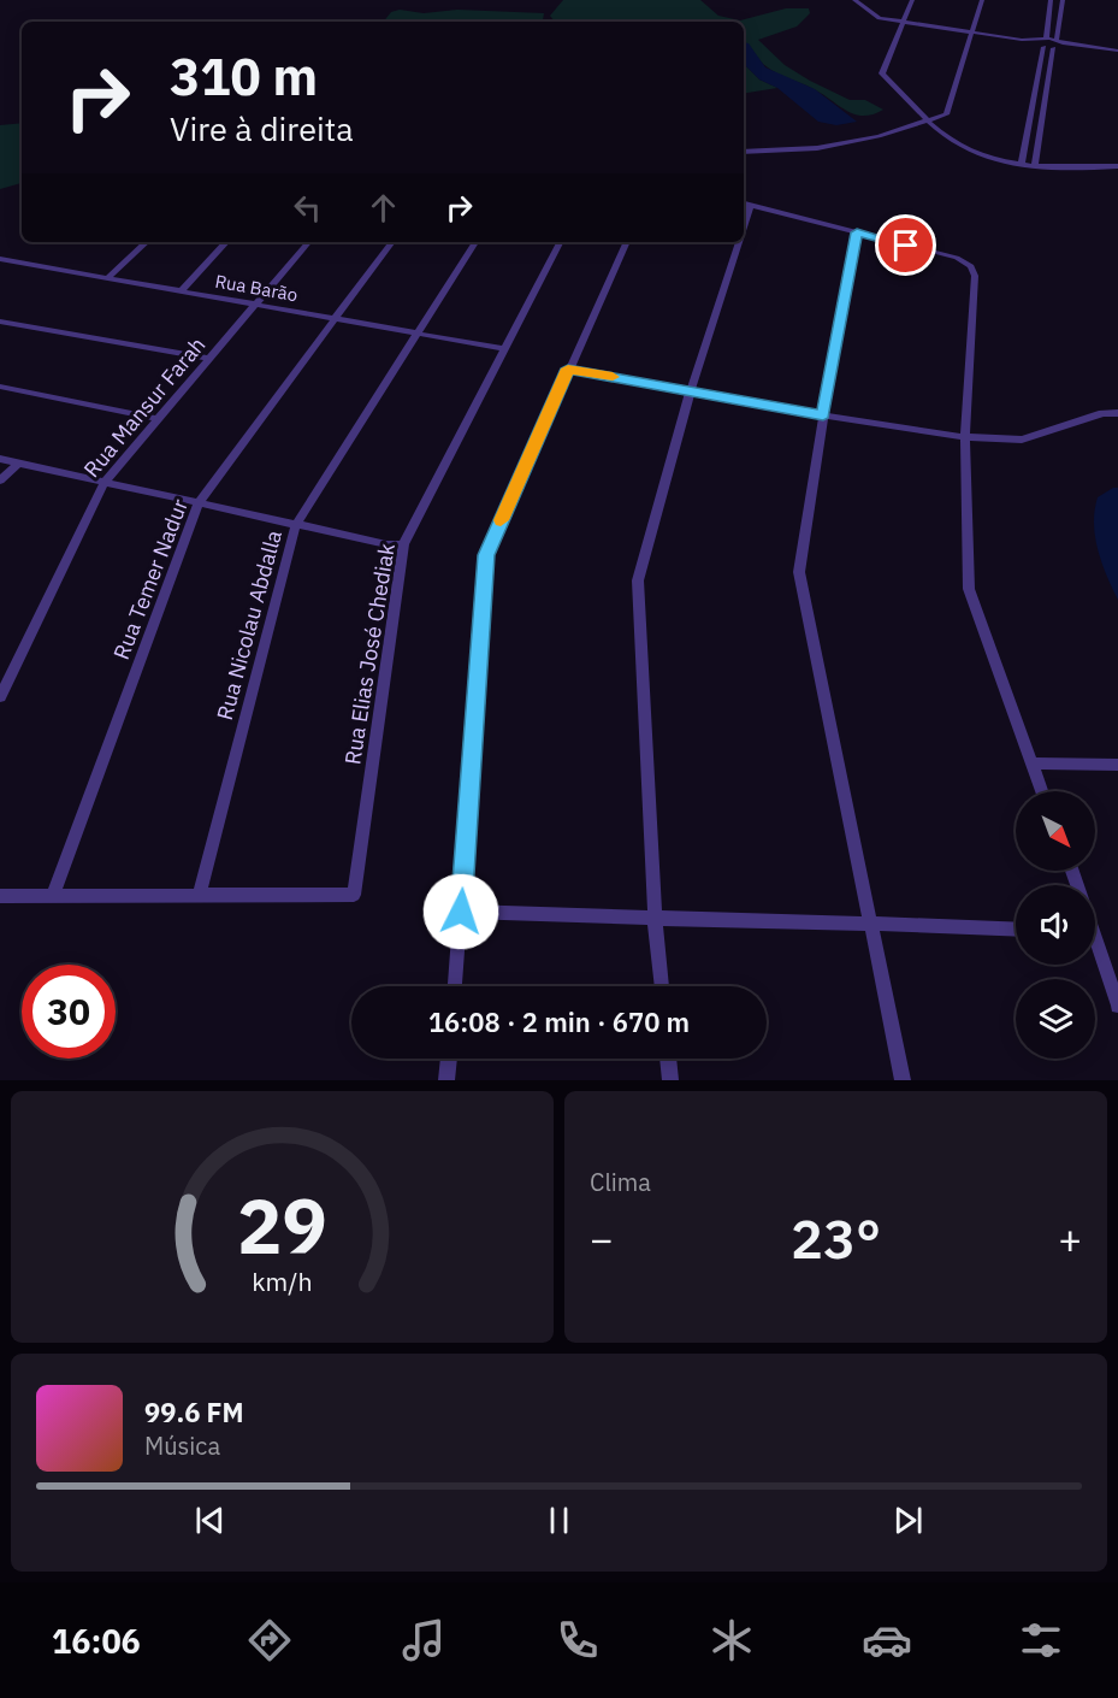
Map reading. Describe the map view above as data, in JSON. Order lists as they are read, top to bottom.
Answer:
{
  "streets": {
    "street": [
      "Rua Barão",
      "Rua Mansur Farah",
      "Rua Temer Nadur",
      "Rua Nicolau Abdalla",
      "Rua Elias José Chediak"
    ]
  },
  "crossings": [
    ["Rua Barão", "Rua Mansur Farah"],
    ["Rua Barão", "Rua Temer Nadur"],
    ["Rua Barão", "Rua Nicolau Abdalla"],
    ["Rua Barão", "Rua Elias José Chediak"],
    ["Rua Nicolau Abdalla", "Rua Elias José Chediak"]
  ],
  "north": "bottom right",
  "page": {
    "turn": ["310 m", "Vire à direita"],
    "limit": "30",
    "trip": "16:08 · 2 min · 670 m",
    "tile": "Clima",
    "heat": ["−", "23°", "+"],
    "song": ["99.6 FM", "Música"],
    "tabs": "16:06",
    "gauge": ["29", "km/h"]
  }
}
